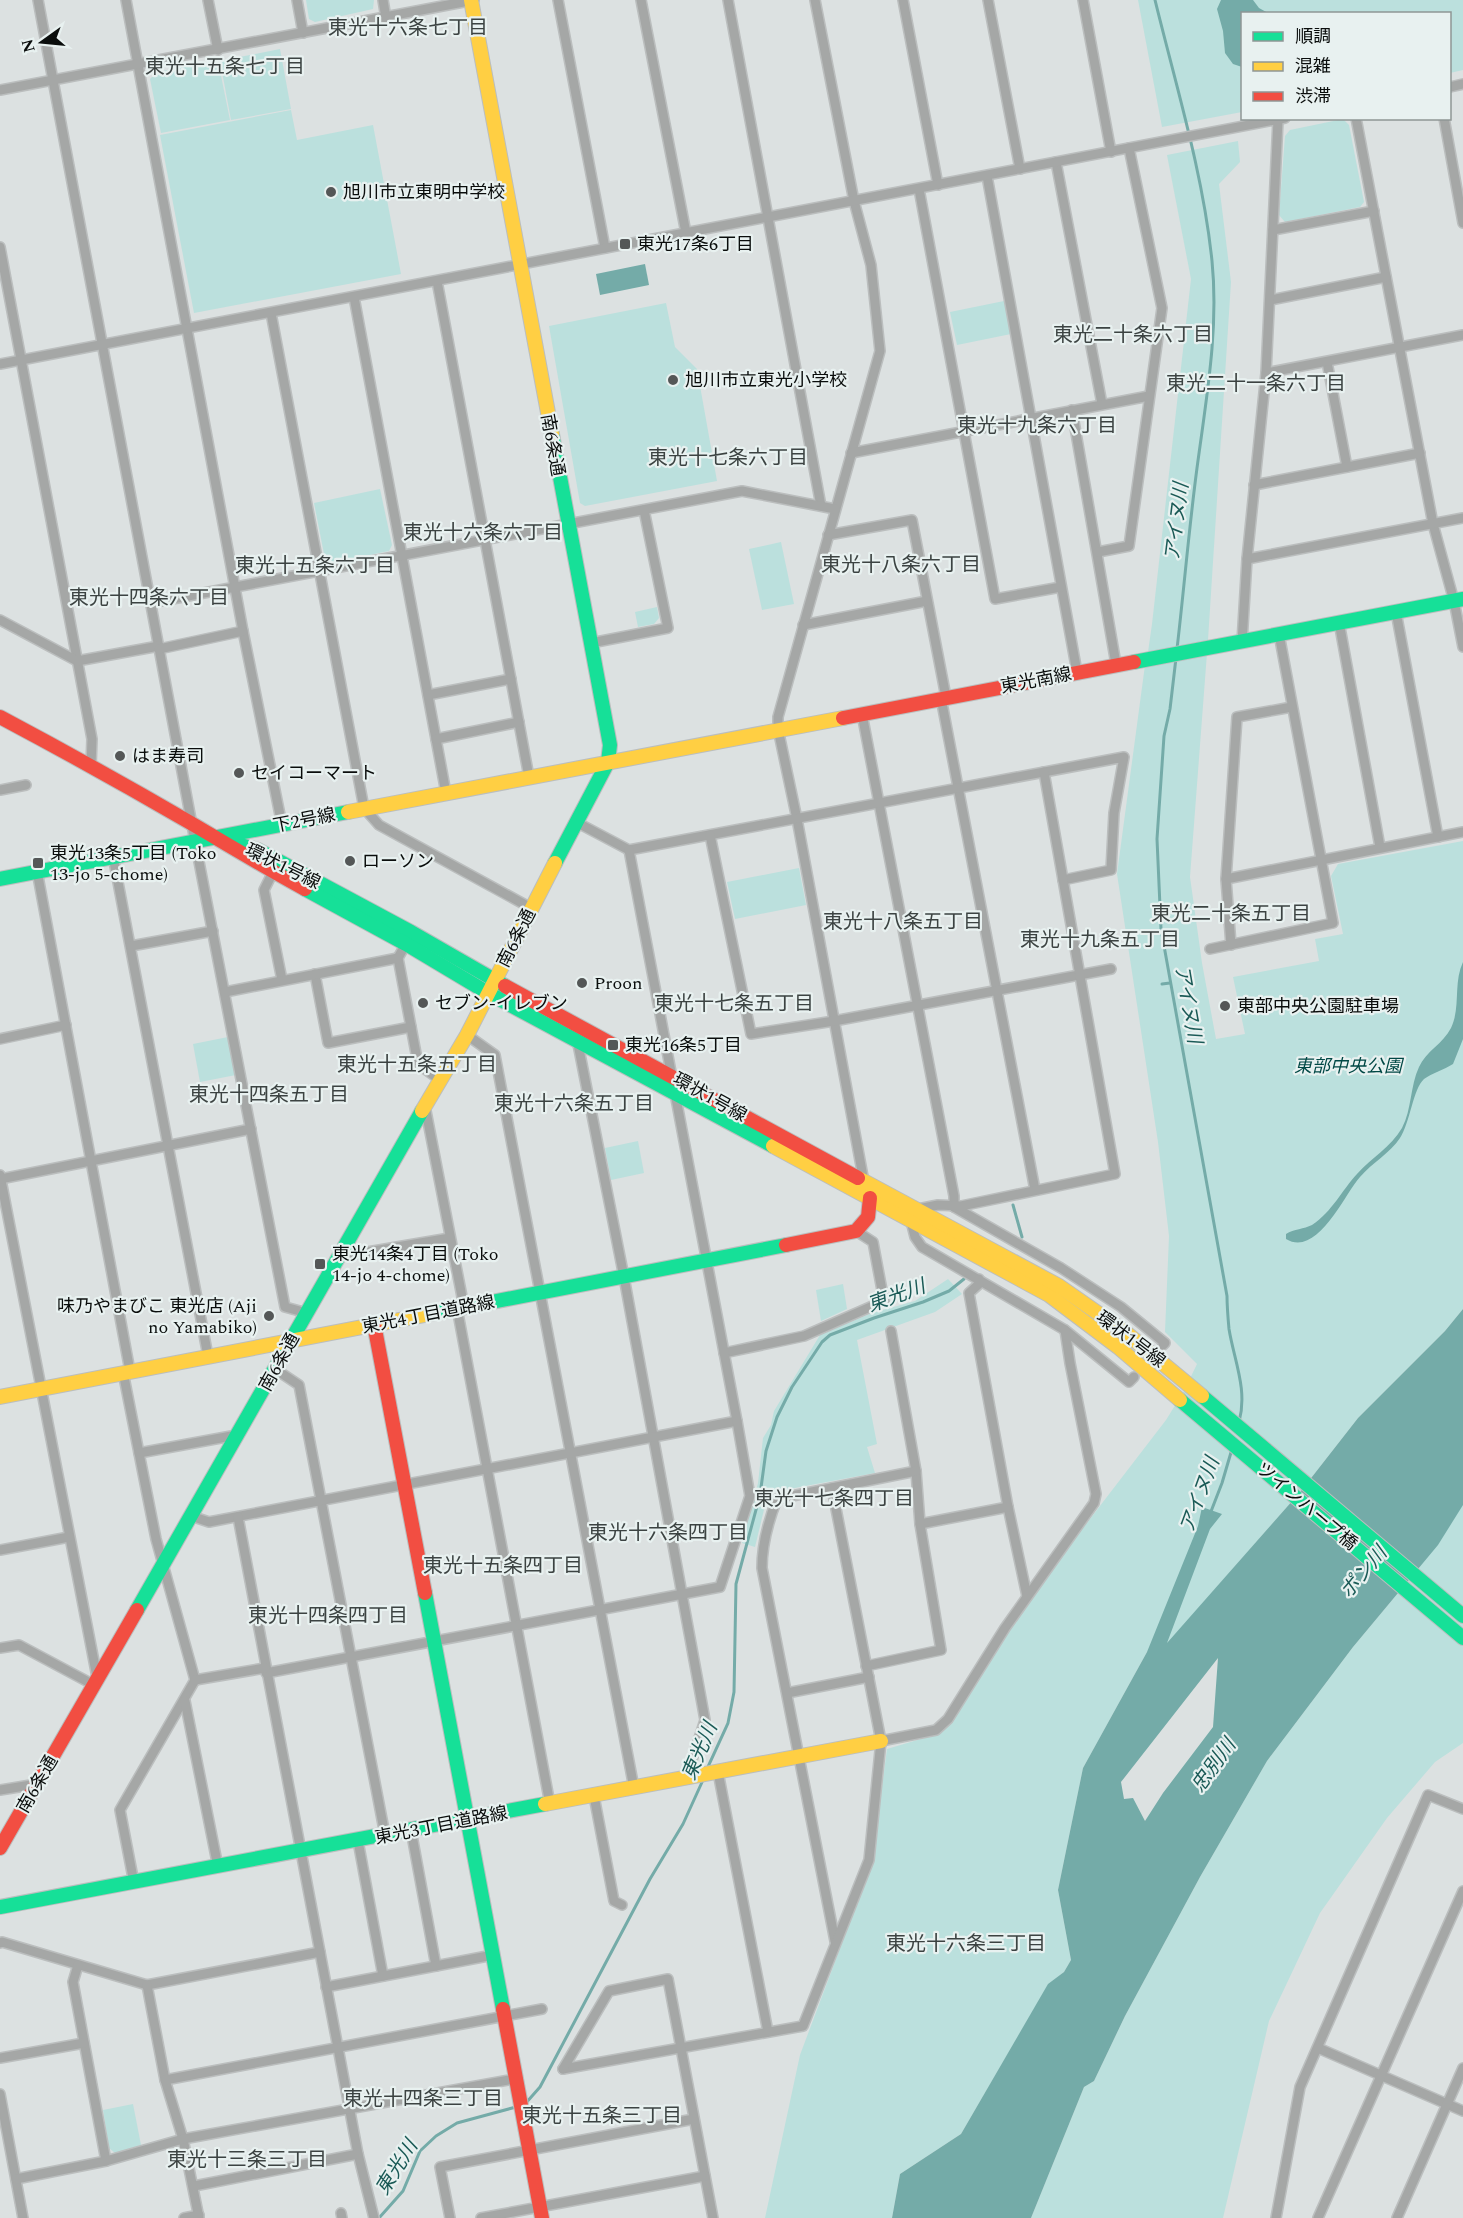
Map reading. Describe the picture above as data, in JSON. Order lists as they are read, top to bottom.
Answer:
{
  "streets": {
    "street": [
      "南6条通",
      "東光南線",
      "下2号線",
      "環状1号線",
      "東光4丁目道路線",
      "ツインハープ橋",
      "東光3丁目道路線"
    ]
  },
  "crossings": [
    ["南6条通", "東光南線"],
    ["南6条通", "下2号線"],
    ["南6条通", "環状1号線"],
    ["南6条通", "東光4丁目道路線"],
    ["東光南線", "下2号線"],
    ["下2号線", "環状1号線"],
    ["環状1号線", "ツインハープ橋"]
  ],
  "districts": [
    "東光十六条七丁目",
    "東光十五条七丁目",
    "東光二十条六丁目",
    "東光二十一条六丁目",
    "東光十九条六丁目",
    "東光十七条六丁目",
    "東光十六条六丁目",
    "東光十八条六丁目",
    "東光十五条六丁目",
    "東光十四条六丁目",
    "東光二十条五丁目",
    "東光十八条五丁目",
    "東光十九条五丁目",
    "東光十七条五丁目",
    "東光十五条五丁目",
    "東光十四条五丁目",
    "東光十六条五丁目",
    "東光十七条四丁目",
    "東光十六条四丁目",
    "東光十五条四丁目",
    "東光十四条四丁目",
    "東光十六条三丁目",
    "東光十四条三丁目",
    "東光十五条三丁目",
    "東光十三条三丁目"
  ],
  "water": [
    "アイヌ川",
    "東光川",
    "ポン川",
    "忠別川"
  ],
  "parks": ["東部中央公園"],
  "places": {
    "other": [
      "旭川市立東明中学校",
      "旭川市立東光小学校",
      "はま寿司",
      "セイコーマート",
      "ローソン",
      "Proon",
      "セブン-イレブン",
      "東部中央公園駐車場",
      "味乃やまびこ 東光店 (Aji no Yamabiko)"
    ],
    "transit": [
      "東光17条6丁目",
      "東光13条5丁目 (Toko 13-jo 5-chome)",
      "東光16条5丁目",
      "東光14条4丁目 (Toko 14-jo 4-chome)"
    ]
  },
  "legend": ["順調", "混雑", "渋滞"],
  "north": "left"
}
